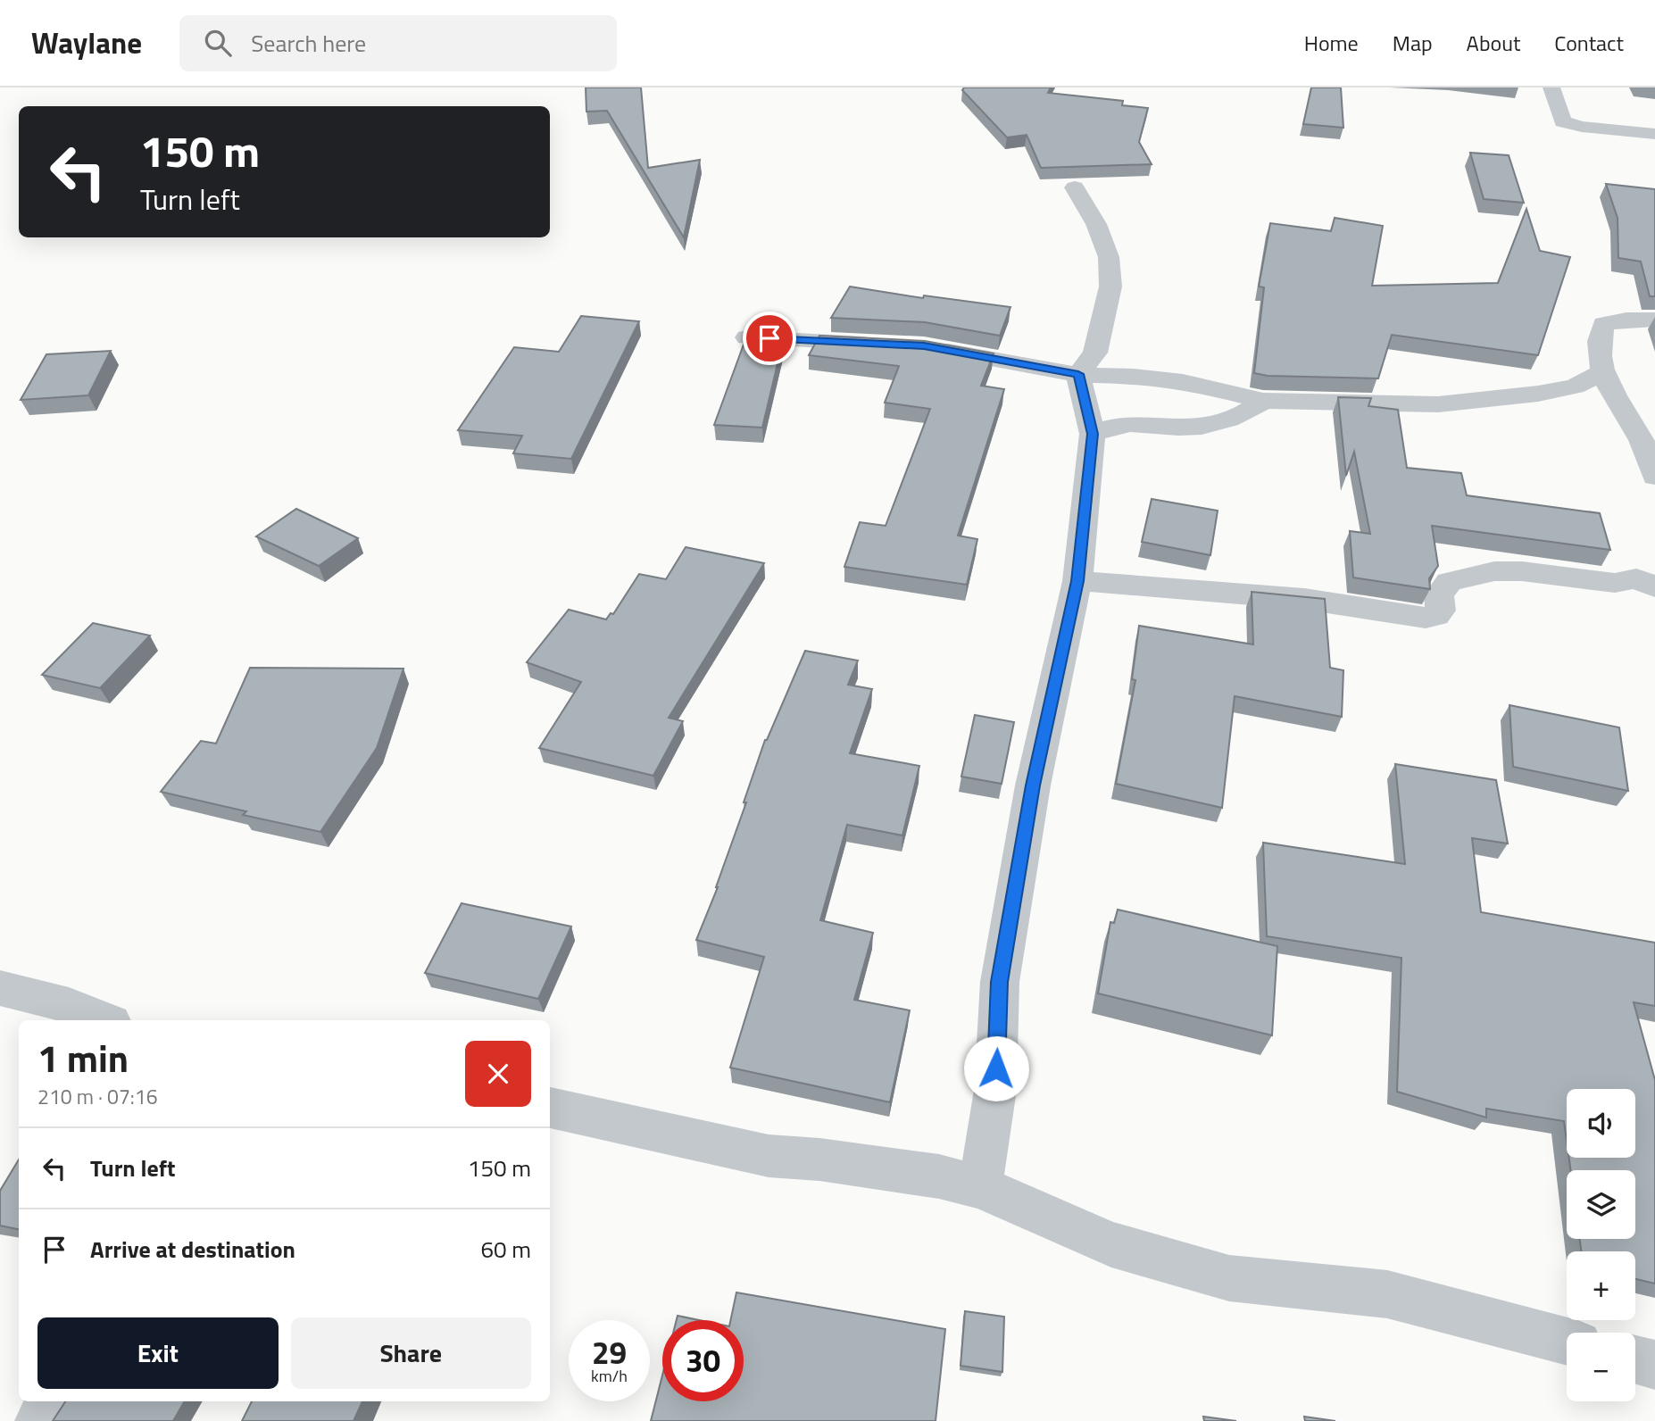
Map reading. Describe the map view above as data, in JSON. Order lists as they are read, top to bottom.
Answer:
{
  "page": {
    "header": "Waylane",
    "search": "Search here",
    "nav": [
      "Home",
      "Map",
      "About",
      "Contact"
    ],
    "turn": ["150 m", "Turn left"],
    "heading": ["1 min", "210 m · 07:16"],
    "map_buttons": ["+", "−"],
    "list": [
      {
        "name": "Turn left",
        "value": "150 m"
      },
      {
        "name": "Arrive at destination",
        "value": "60 m"
      }
    ],
    "buttons": ["Exit", "Share"],
    "speed": "29 km/h",
    "limit": "30"
  }
}
